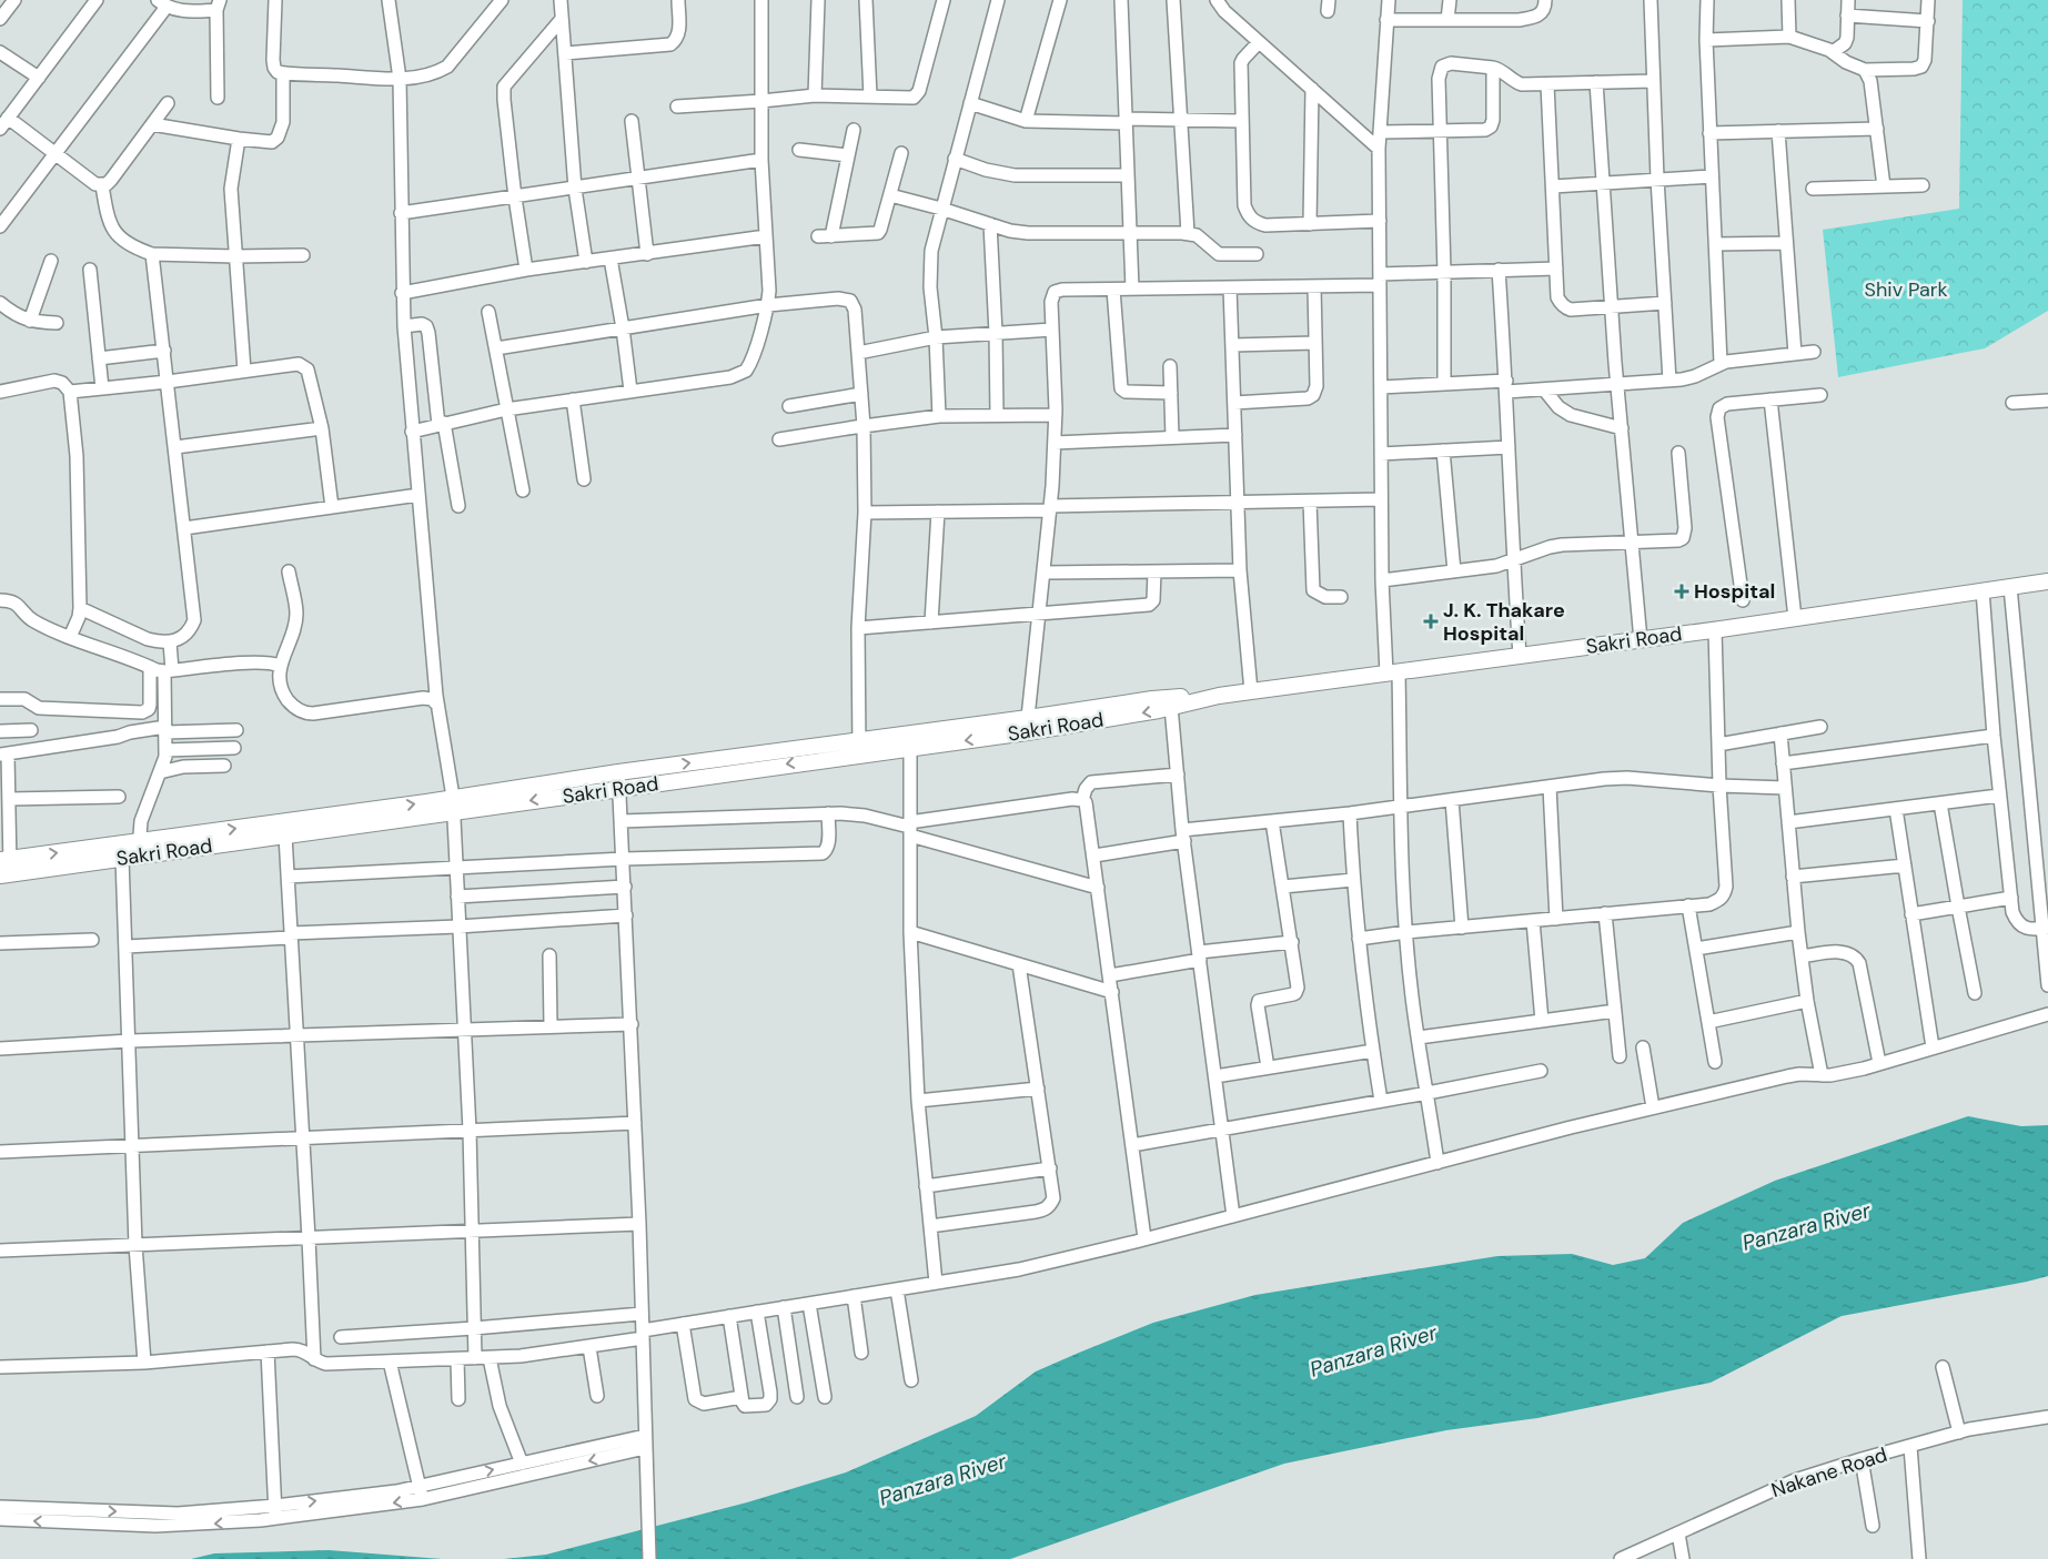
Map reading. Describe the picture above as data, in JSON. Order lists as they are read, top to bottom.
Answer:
{
  "streets": {
    "main road": ["Sakri Road"],
    "street": ["Nakane Road"]
  },
  "water": ["Panzara River"],
  "parks": ["Shiv Park"],
  "places": {
    "health": ["Hospital", "J. K. Thakare Hospital"]
  }
}
